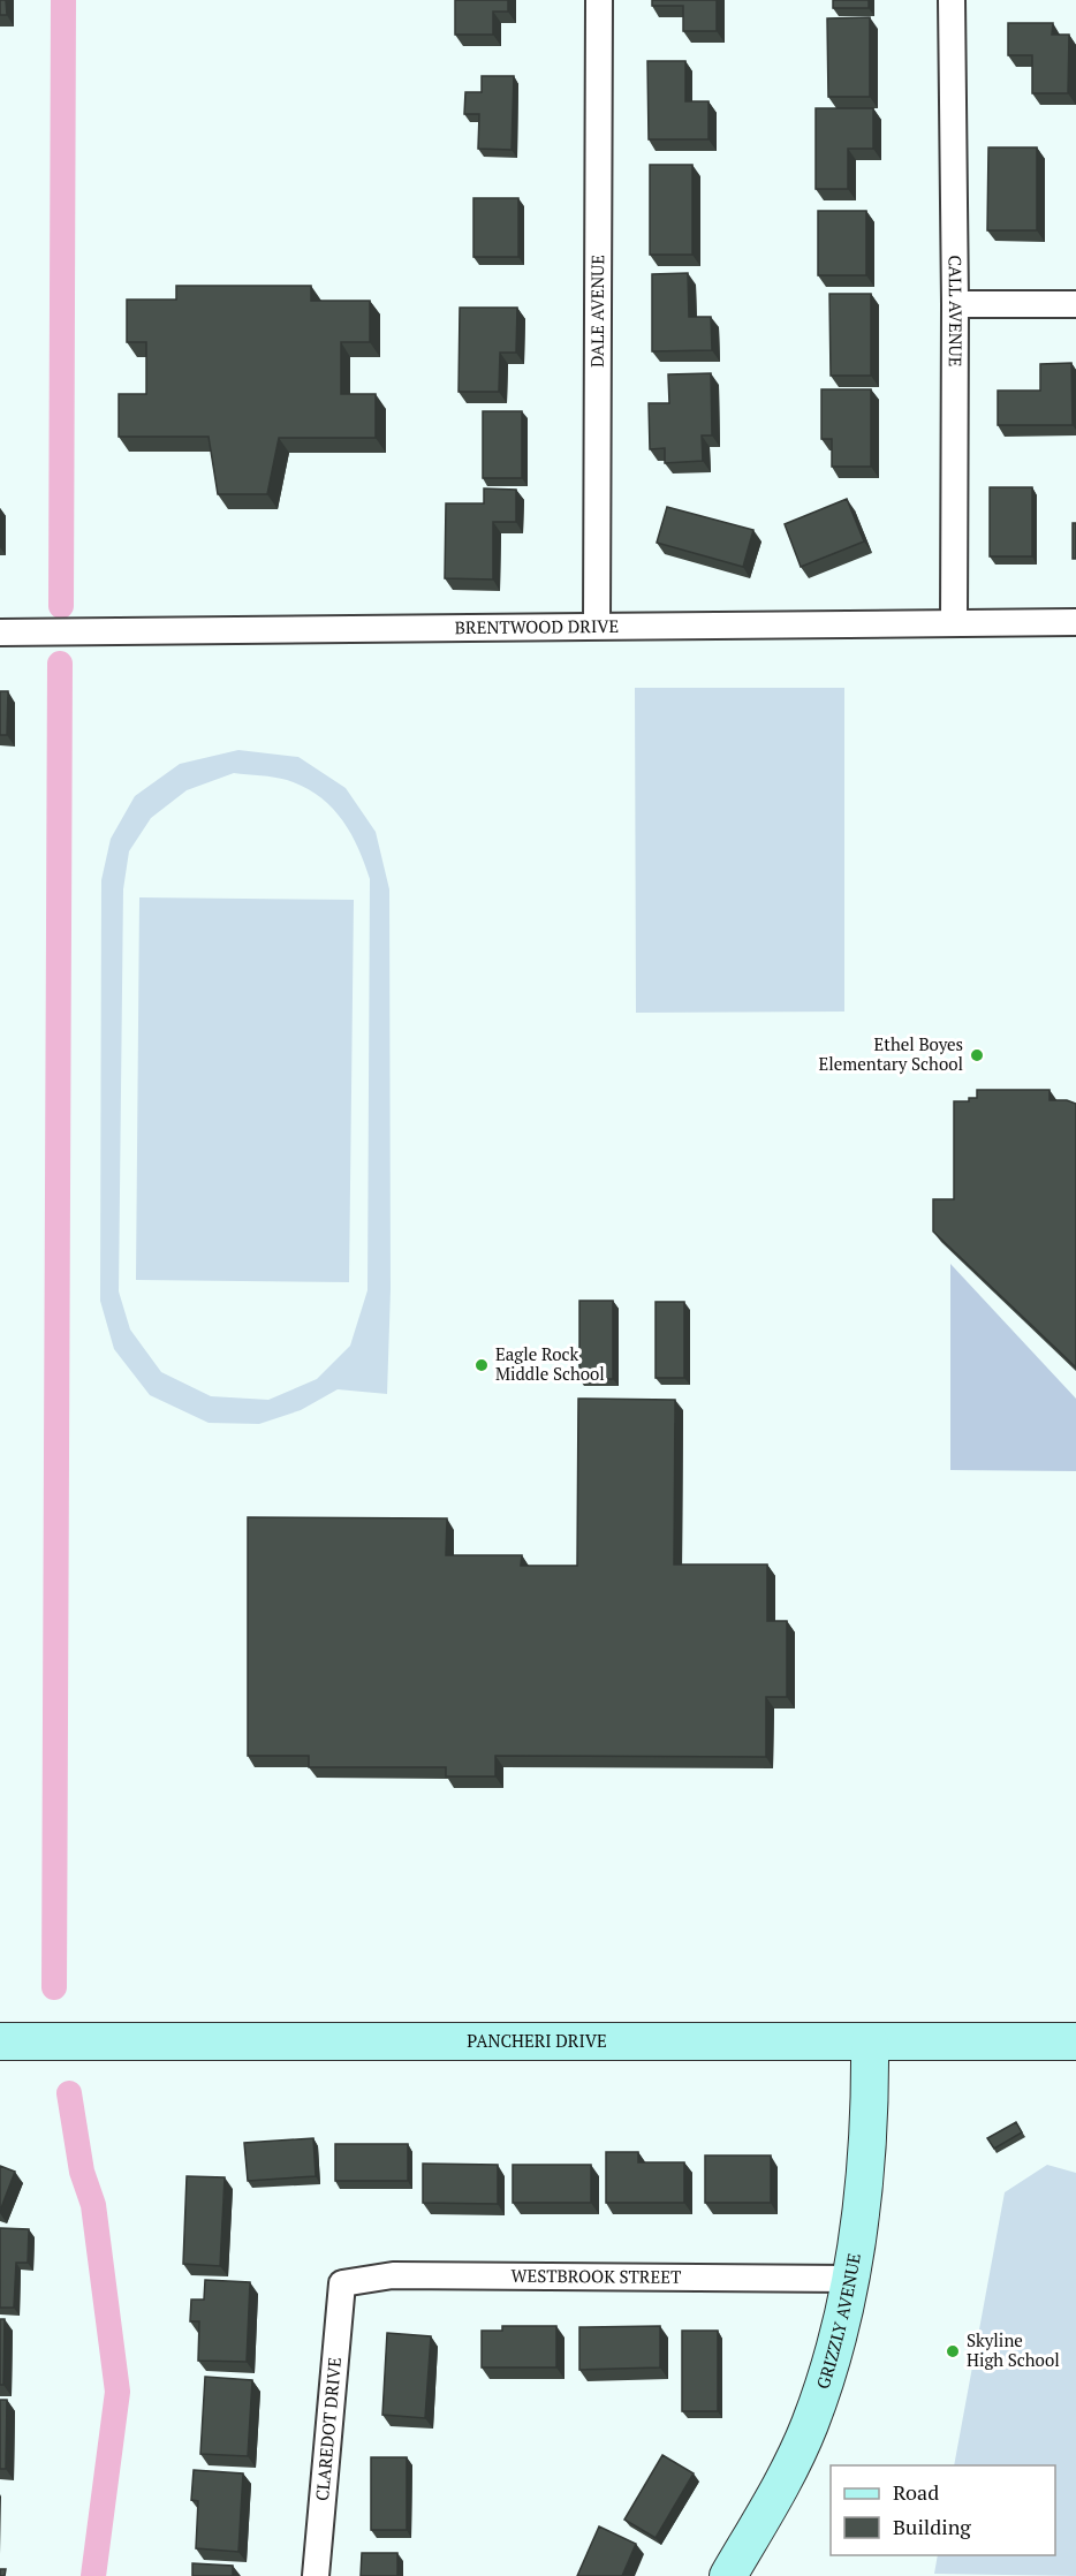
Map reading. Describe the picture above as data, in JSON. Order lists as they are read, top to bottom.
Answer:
{
  "streets": {
    "street": [
      "CALL AVENUE",
      "DALE AVENUE",
      "BRENTWOOD DRIVE",
      "PANCHERI DRIVE",
      "WESTBROOK STREET",
      "GRIZZLY AVENUE",
      "CLAREDOT DRIVE"
    ]
  },
  "crossings": [
    ["CALL AVENUE", "BRENTWOOD DRIVE"],
    ["DALE AVENUE", "BRENTWOOD DRIVE"],
    ["PANCHERI DRIVE", "GRIZZLY AVENUE"],
    ["WESTBROOK STREET", "GRIZZLY AVENUE"],
    ["WESTBROOK STREET", "CLAREDOT DRIVE"]
  ],
  "places": ["Ethel Boyes Elementary School", "Eagle Rock Middle School", "Skyline High School"],
  "legend": ["Road", "Building"]
}
